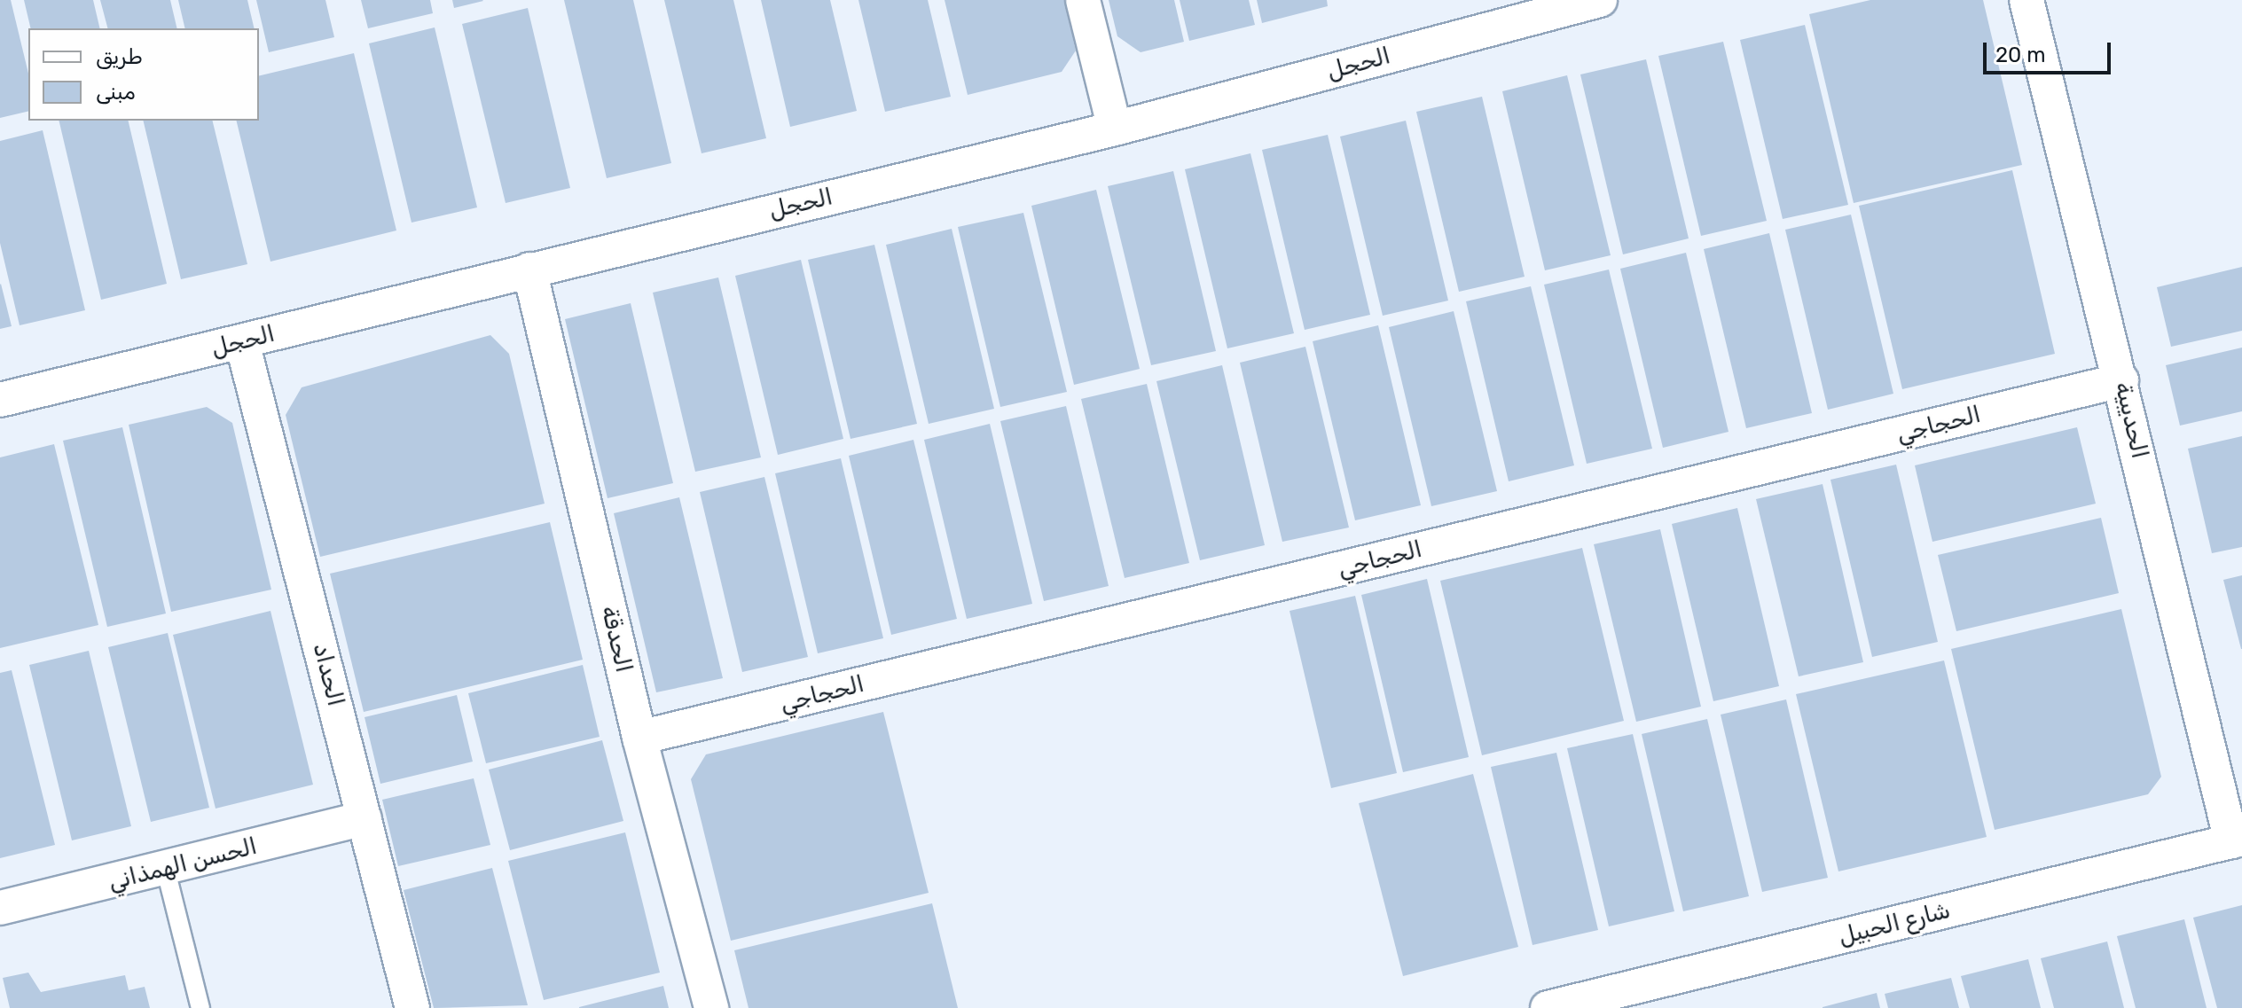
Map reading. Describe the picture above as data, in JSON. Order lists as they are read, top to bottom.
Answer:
{
  "streets": {
    "street": [
      "الحجل",
      "الحديبية",
      "الحجاجي",
      "الحدقة",
      "الحداد",
      "الحسن الهمذاني",
      "شارع الحبيل"
    ]
  },
  "crossings": [
    ["الحجل", "الحدقة"],
    ["الحجل", "الحداد"],
    ["الحديبية", "الحجاجي"],
    ["الحديبية", "شارع الحبيل"],
    ["الحجاجي", "الحدقة"],
    ["الحداد", "الحسن الهمذاني"]
  ],
  "legend": ["طريق", "مبنى"],
  "scale_bar": "20 m"
}
